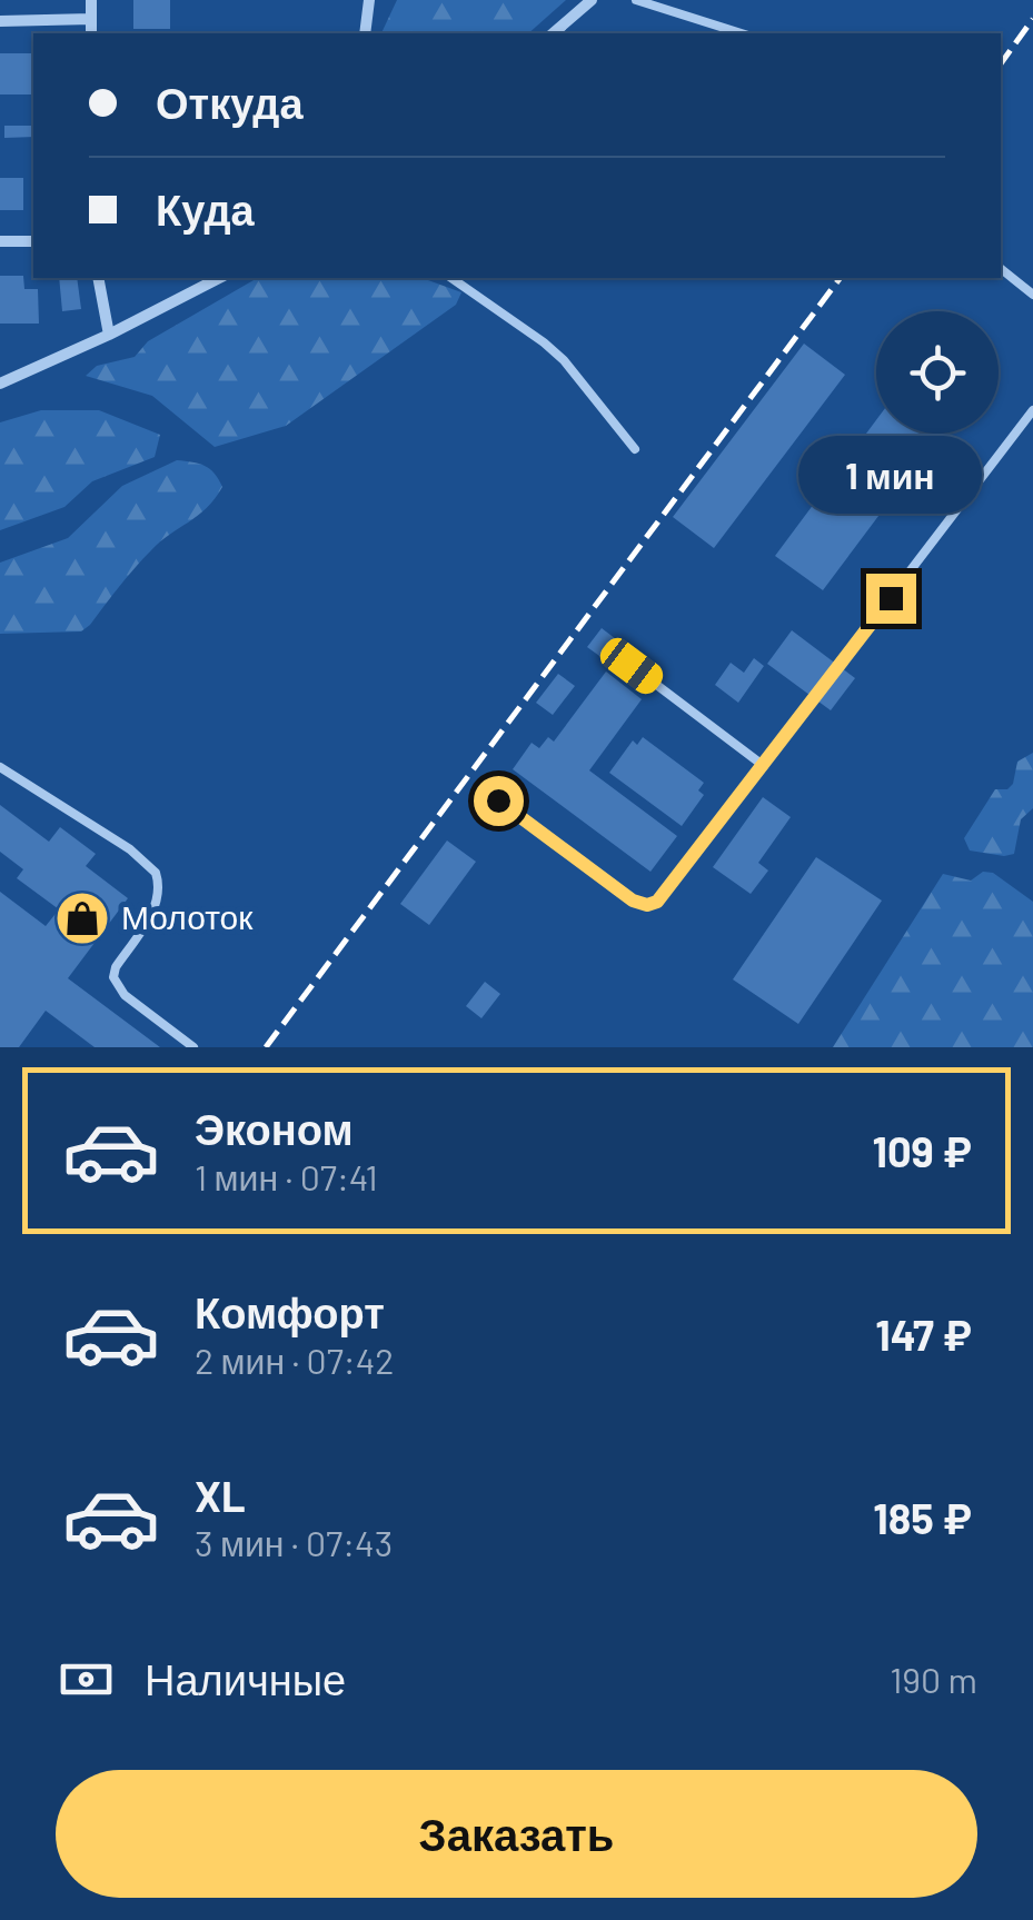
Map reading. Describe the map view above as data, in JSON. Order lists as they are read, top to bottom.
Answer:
{
  "places": {
    "shop": ["Молоток"]
  },
  "page": {
    "banner": ["Откуда", "Куда"],
    "bubble": "1 мин",
    "list": [
      {
        "name": "Эконом",
        "note": "1 мин · 07:41",
        "value": "109 ₽"
      },
      {
        "name": "Комфорт",
        "note": "2 мин · 07:42",
        "value": "147 ₽"
      },
      {
        "name": "XL",
        "note": "3 мин · 07:43",
        "value": "185 ₽"
      }
    ],
    "pay": ["Наличные", "190 m"],
    "buttons": "Заказать"
  }
}
